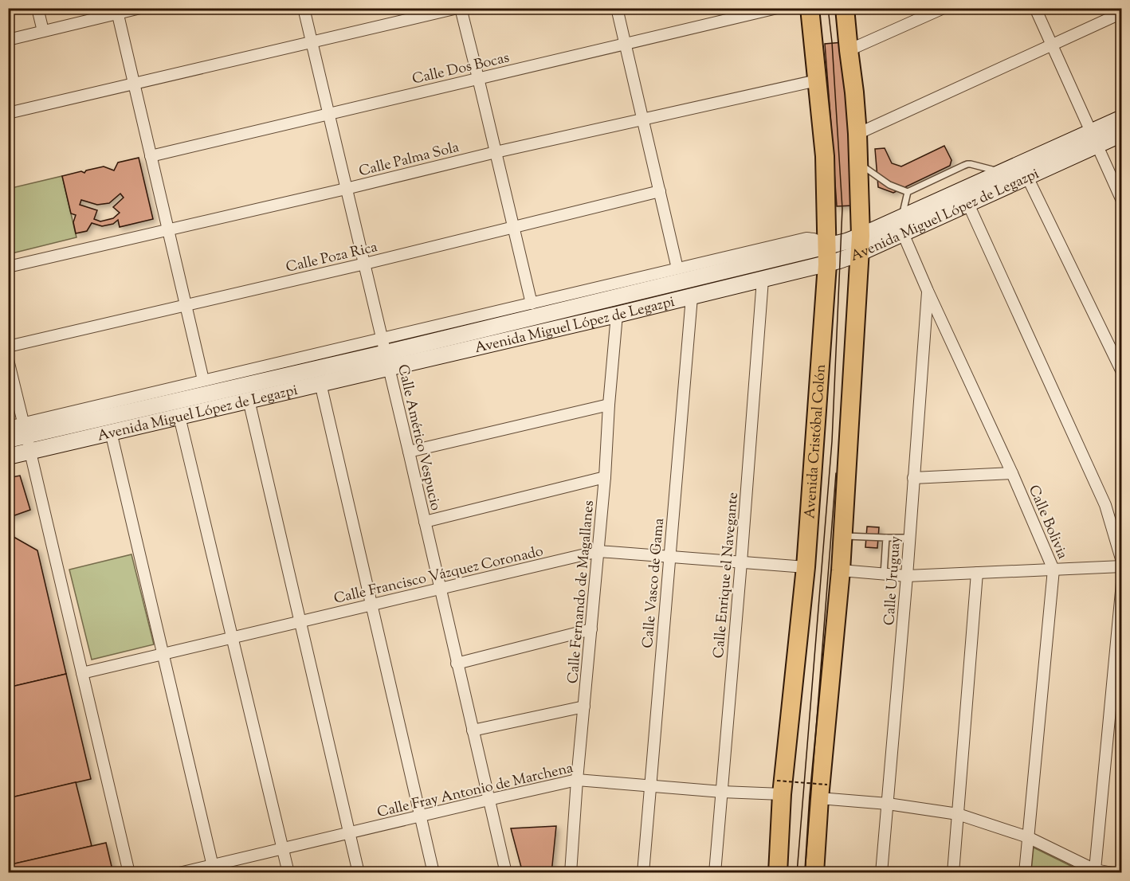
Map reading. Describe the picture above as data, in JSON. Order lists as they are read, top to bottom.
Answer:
{
  "streets": {
    "main road": ["Avenida Miguel López de Legazpi", "Avenida Cristóbal Colón"],
    "street": [
      "Calle Dos Bocas",
      "Calle Palma Sola",
      "Calle Poza Rica",
      "Calle Américo Vespucio",
      "Calle Bolivia",
      "Calle Francisco Vázquez Coronado",
      "Calle Enrique el Navegante",
      "Calle Uruguay",
      "Calle Vasco de Gama",
      "Calle Fernando de Magallanes",
      "Calle Fray Antonio de Marchena"
    ]
  },
  "crossings": [
    ["Calle Dos Bocas", "Calle Américo Vespucio"],
    ["Calle Palma Sola", "Calle Américo Vespucio"],
    ["Calle Palma Sola", "Avenida Cristóbal Colón"],
    ["Avenida Miguel López de Legazpi", "Calle Américo Vespucio"],
    ["Avenida Miguel López de Legazpi", "Avenida Cristóbal Colón"],
    ["Avenida Miguel López de Legazpi", "Calle Bolivia"],
    ["Avenida Miguel López de Legazpi", "Calle Enrique el Navegante"],
    ["Avenida Miguel López de Legazpi", "Calle Vasco de Gama"],
    ["Avenida Miguel López de Legazpi", "Calle Fernando de Magallanes"],
    ["Calle Poza Rica", "Calle Américo Vespucio"],
    ["Calle Américo Vespucio", "Calle Francisco Vázquez Coronado"],
    ["Calle Américo Vespucio", "Calle Fray Antonio de Marchena"],
    ["Avenida Cristóbal Colón", "Calle Francisco Vázquez Coronado"],
    ["Avenida Cristóbal Colón", "Calle Fray Antonio de Marchena"],
    ["Calle Bolivia", "Calle Uruguay"],
    ["Calle Francisco Vázquez Coronado", "Calle Enrique el Navegante"],
    ["Calle Francisco Vázquez Coronado", "Calle Vasco de Gama"],
    ["Calle Francisco Vázquez Coronado", "Calle Fernando de Magallanes"],
    ["Calle Enrique el Navegante", "Calle Fray Antonio de Marchena"],
    ["Calle Vasco de Gama", "Calle Fray Antonio de Marchena"],
    ["Calle Fernando de Magallanes", "Calle Fray Antonio de Marchena"]
  ]
}
